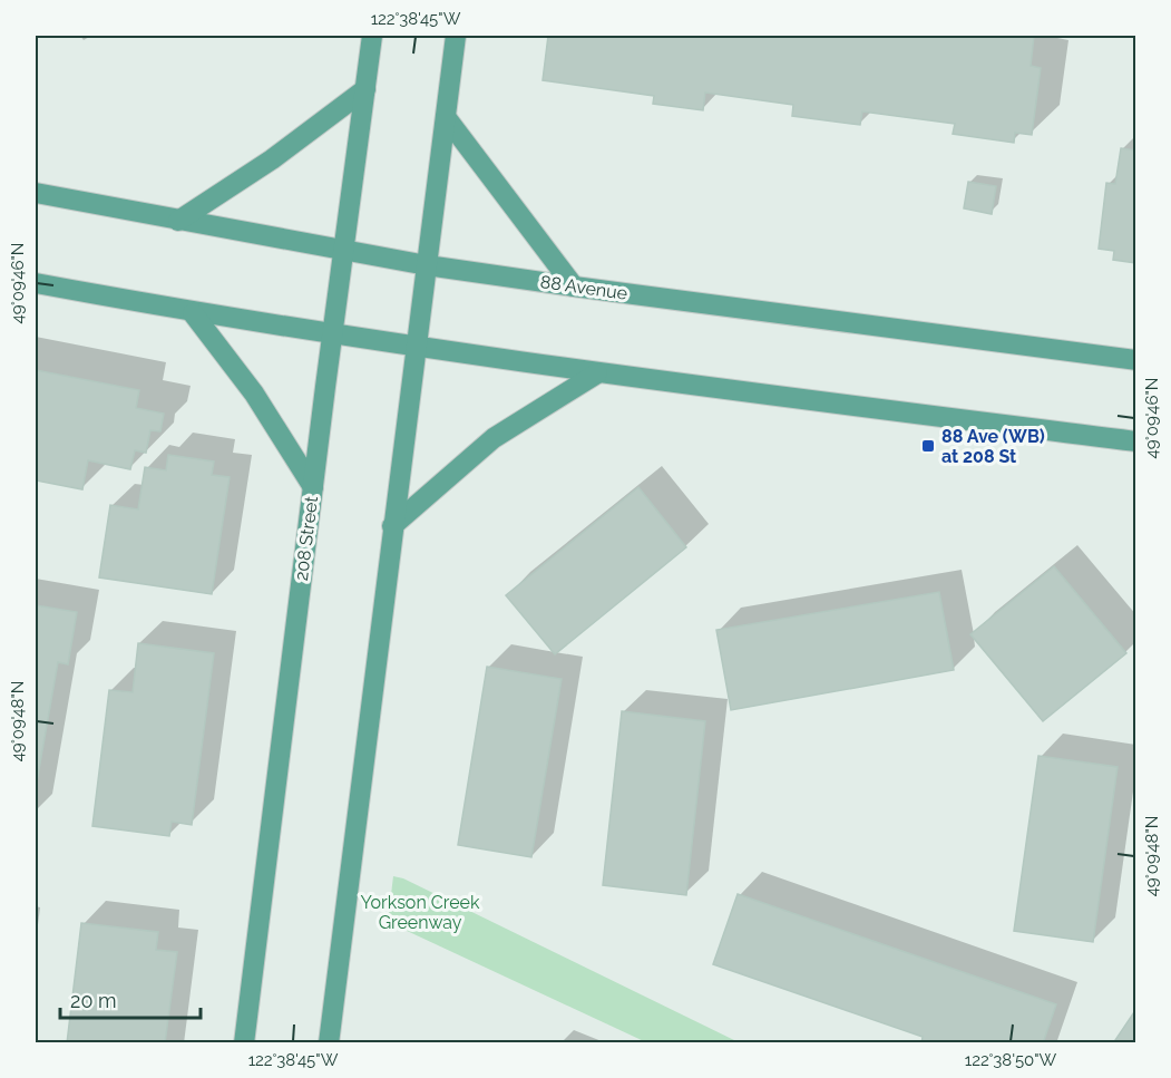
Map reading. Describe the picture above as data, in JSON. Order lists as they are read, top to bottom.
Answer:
{
  "streets": {
    "main road": ["88 Avenue", "208 Street"]
  },
  "crossings": [
    ["88 Avenue", "208 Street"]
  ],
  "parks": ["Yorkson Creek Greenway"],
  "places": {
    "transit": ["88 Ave (WB) at 208 St"]
  },
  "scale_bar": "20 m",
  "coordinates": [
    "122°38'45\"W",
    "49°09'46\"N",
    "49°09'48\"N",
    "122°38'50\"W"
  ]
}
